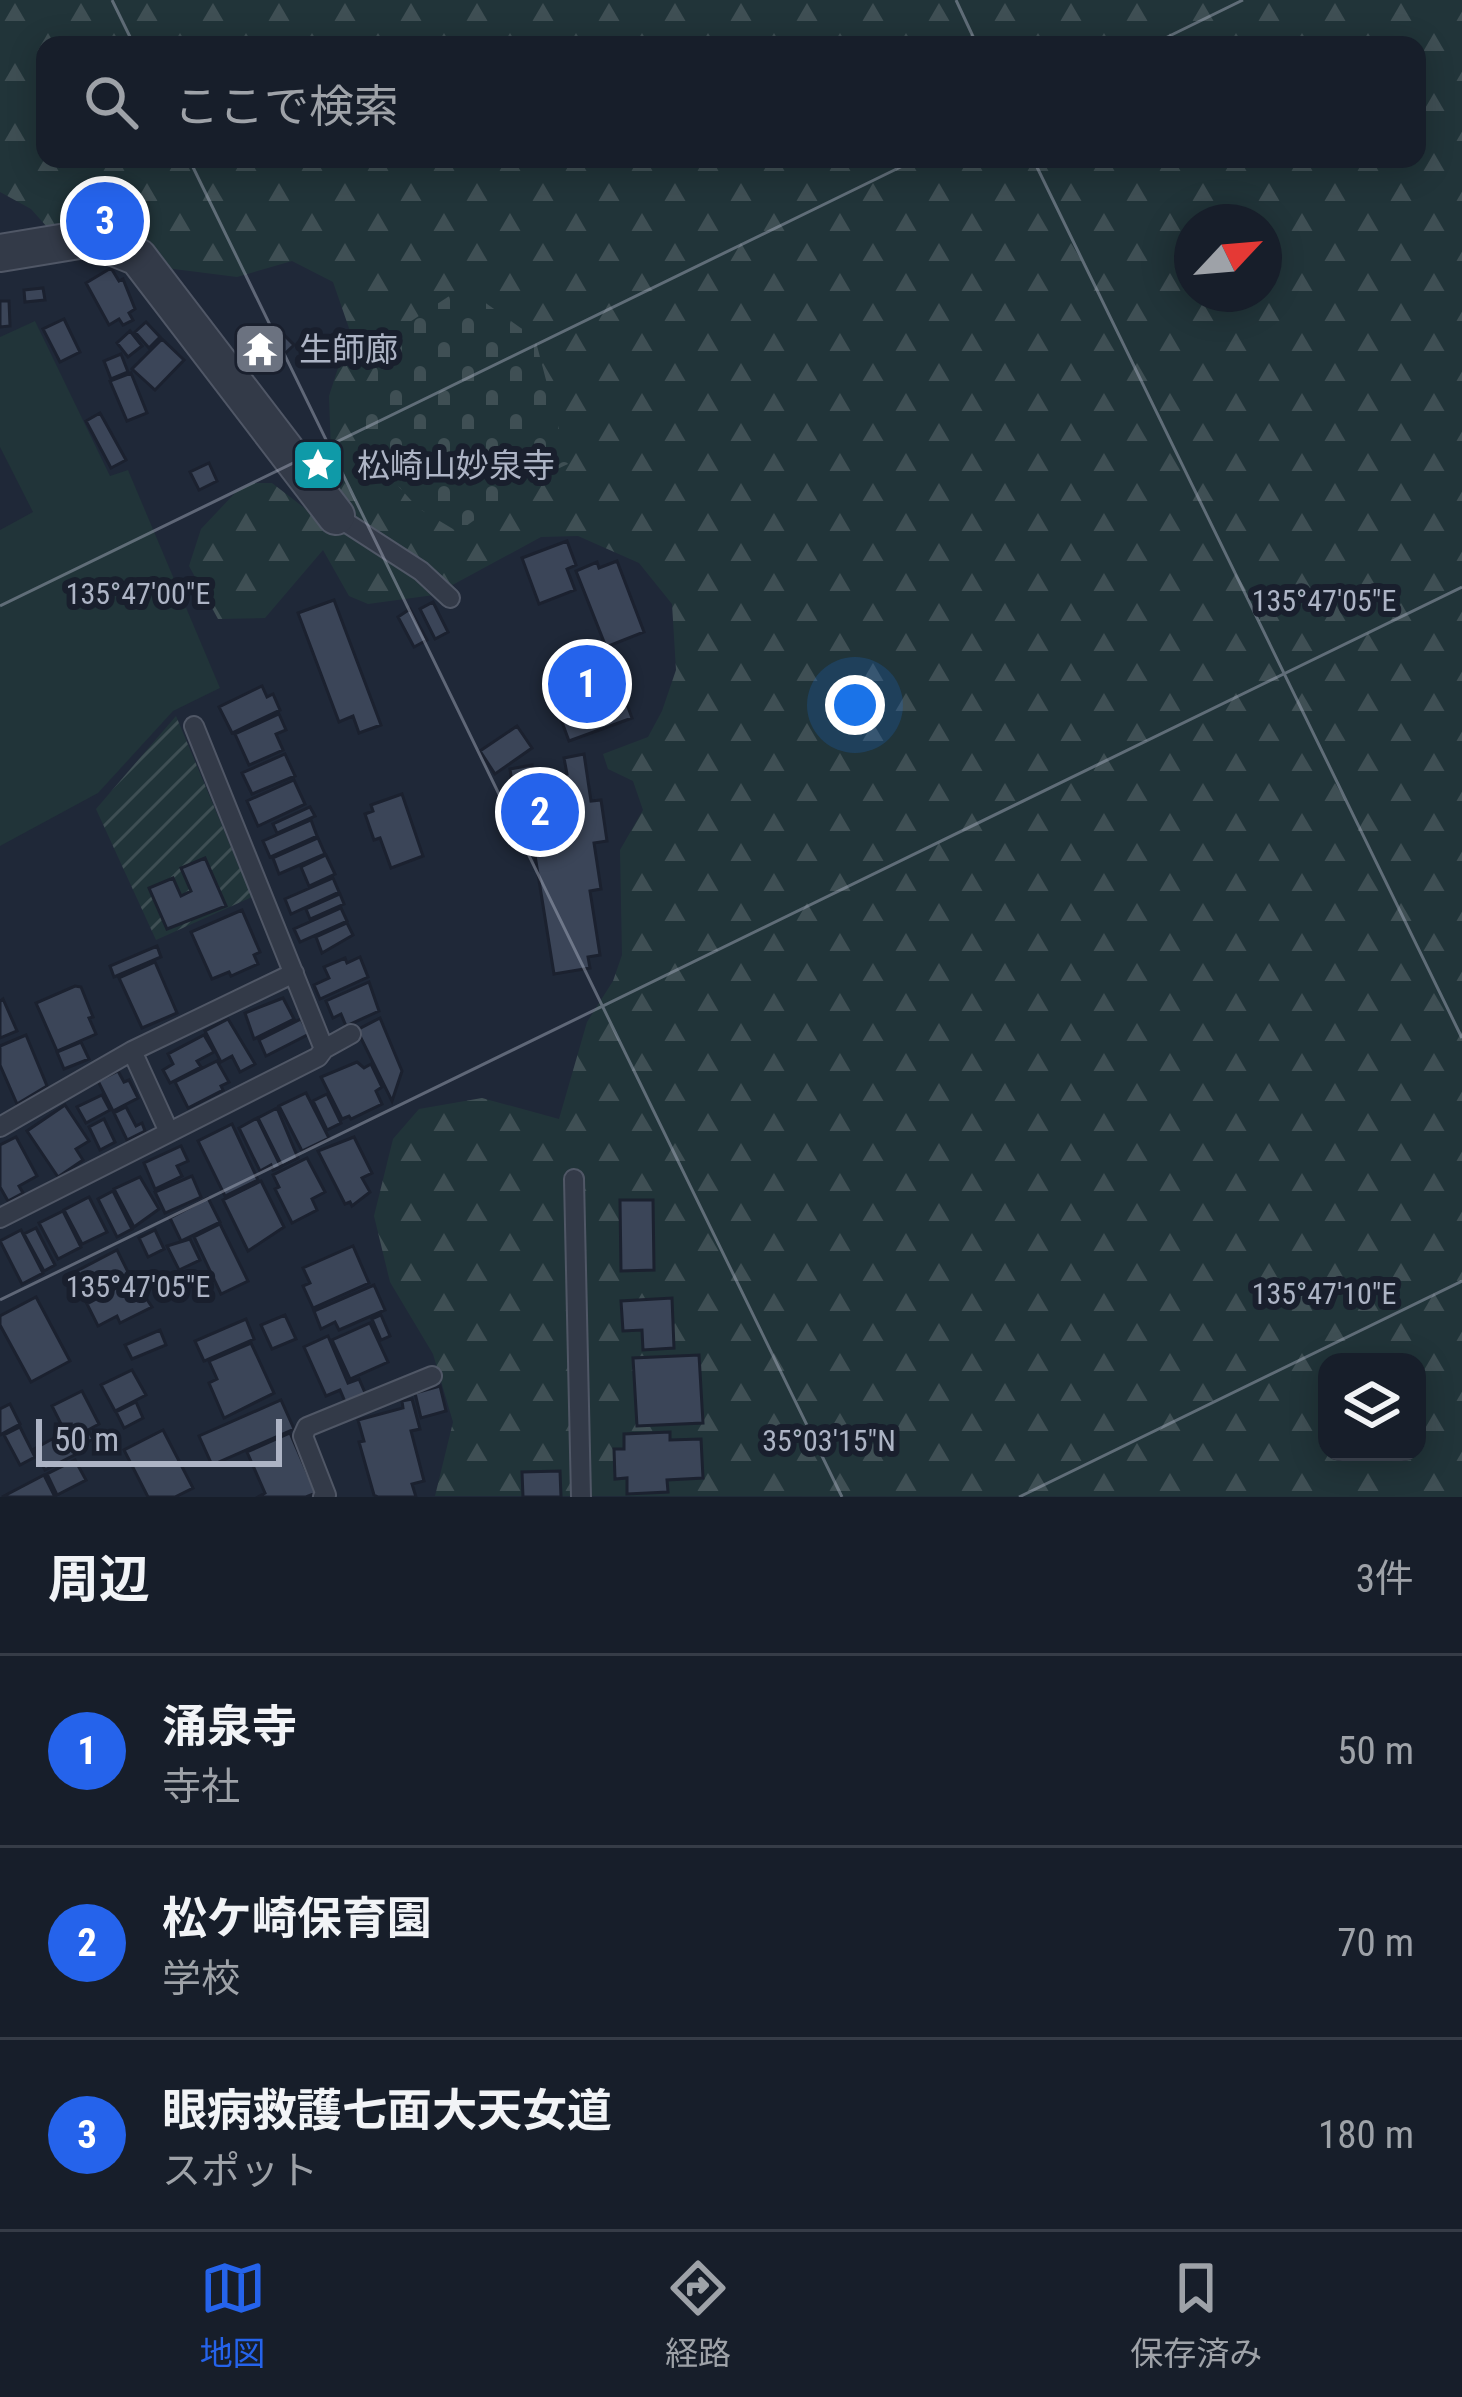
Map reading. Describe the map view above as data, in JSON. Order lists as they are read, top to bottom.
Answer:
{
  "places": {
    "temple": ["生師廊"],
    "place": ["松崎山妙泉寺"]
  },
  "scale_bar": "50 m",
  "north": "top right",
  "page": {
    "search": "ここで検索",
    "pins": ["3", "1", "2"],
    "scale": "50 m",
    "heading": ["周辺", "3件"],
    "list": [
      {
        "mark": "1",
        "name": "涌泉寺",
        "note": "寺社",
        "value": "50 m"
      },
      {
        "mark": "2",
        "name": "松ケ崎保育園",
        "note": "学校",
        "value": "70 m"
      },
      {
        "mark": "3",
        "name": "眼病救護七面大天女道",
        "note": "スポット",
        "value": "180 m"
      }
    ],
    "nav": ["地図", "経路", "保存済み"]
  },
  "coordinates": [
    "135°47'00\"E",
    "135°47'05\"E",
    "135°47'10\"E",
    "35°03'15\"N"
  ]
}
